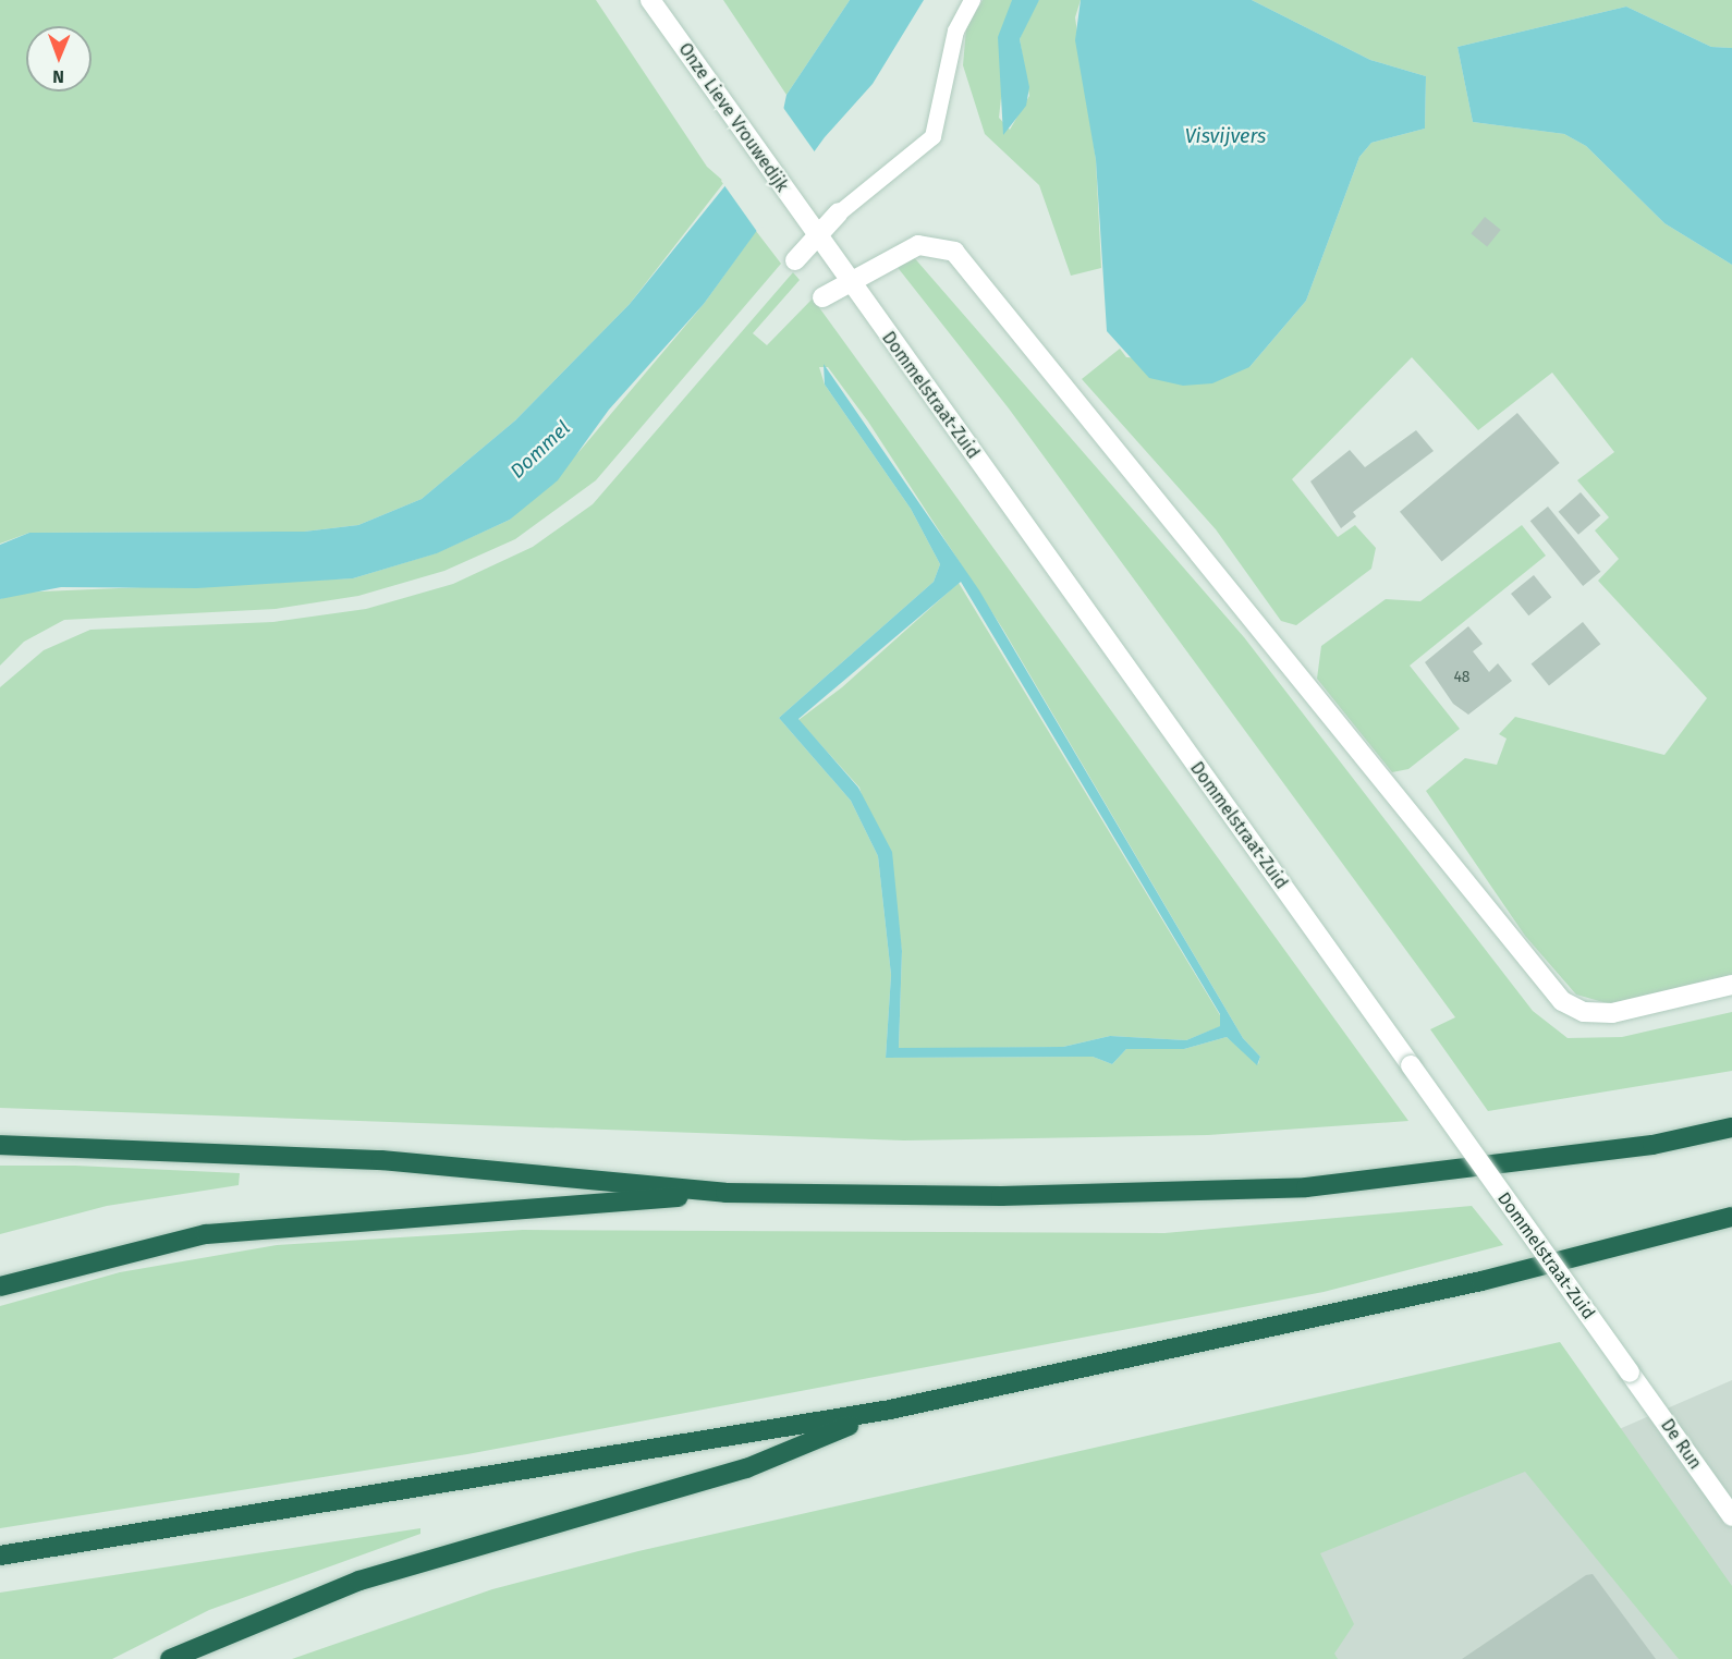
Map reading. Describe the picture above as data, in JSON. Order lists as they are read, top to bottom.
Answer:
{
  "streets": {
    "main road": ["Onze Lieve Vrouwedijk", "Dommelstraat-Zuid", "De Run"]
  },
  "crossings": [
    ["Onze Lieve Vrouwedijk", "Dommelstraat-Zuid"],
    ["Dommelstraat-Zuid", "De Run"]
  ],
  "water": ["Visvijvers", "Dommel"],
  "house_numbers": ["48"],
  "north": "bottom"
}
